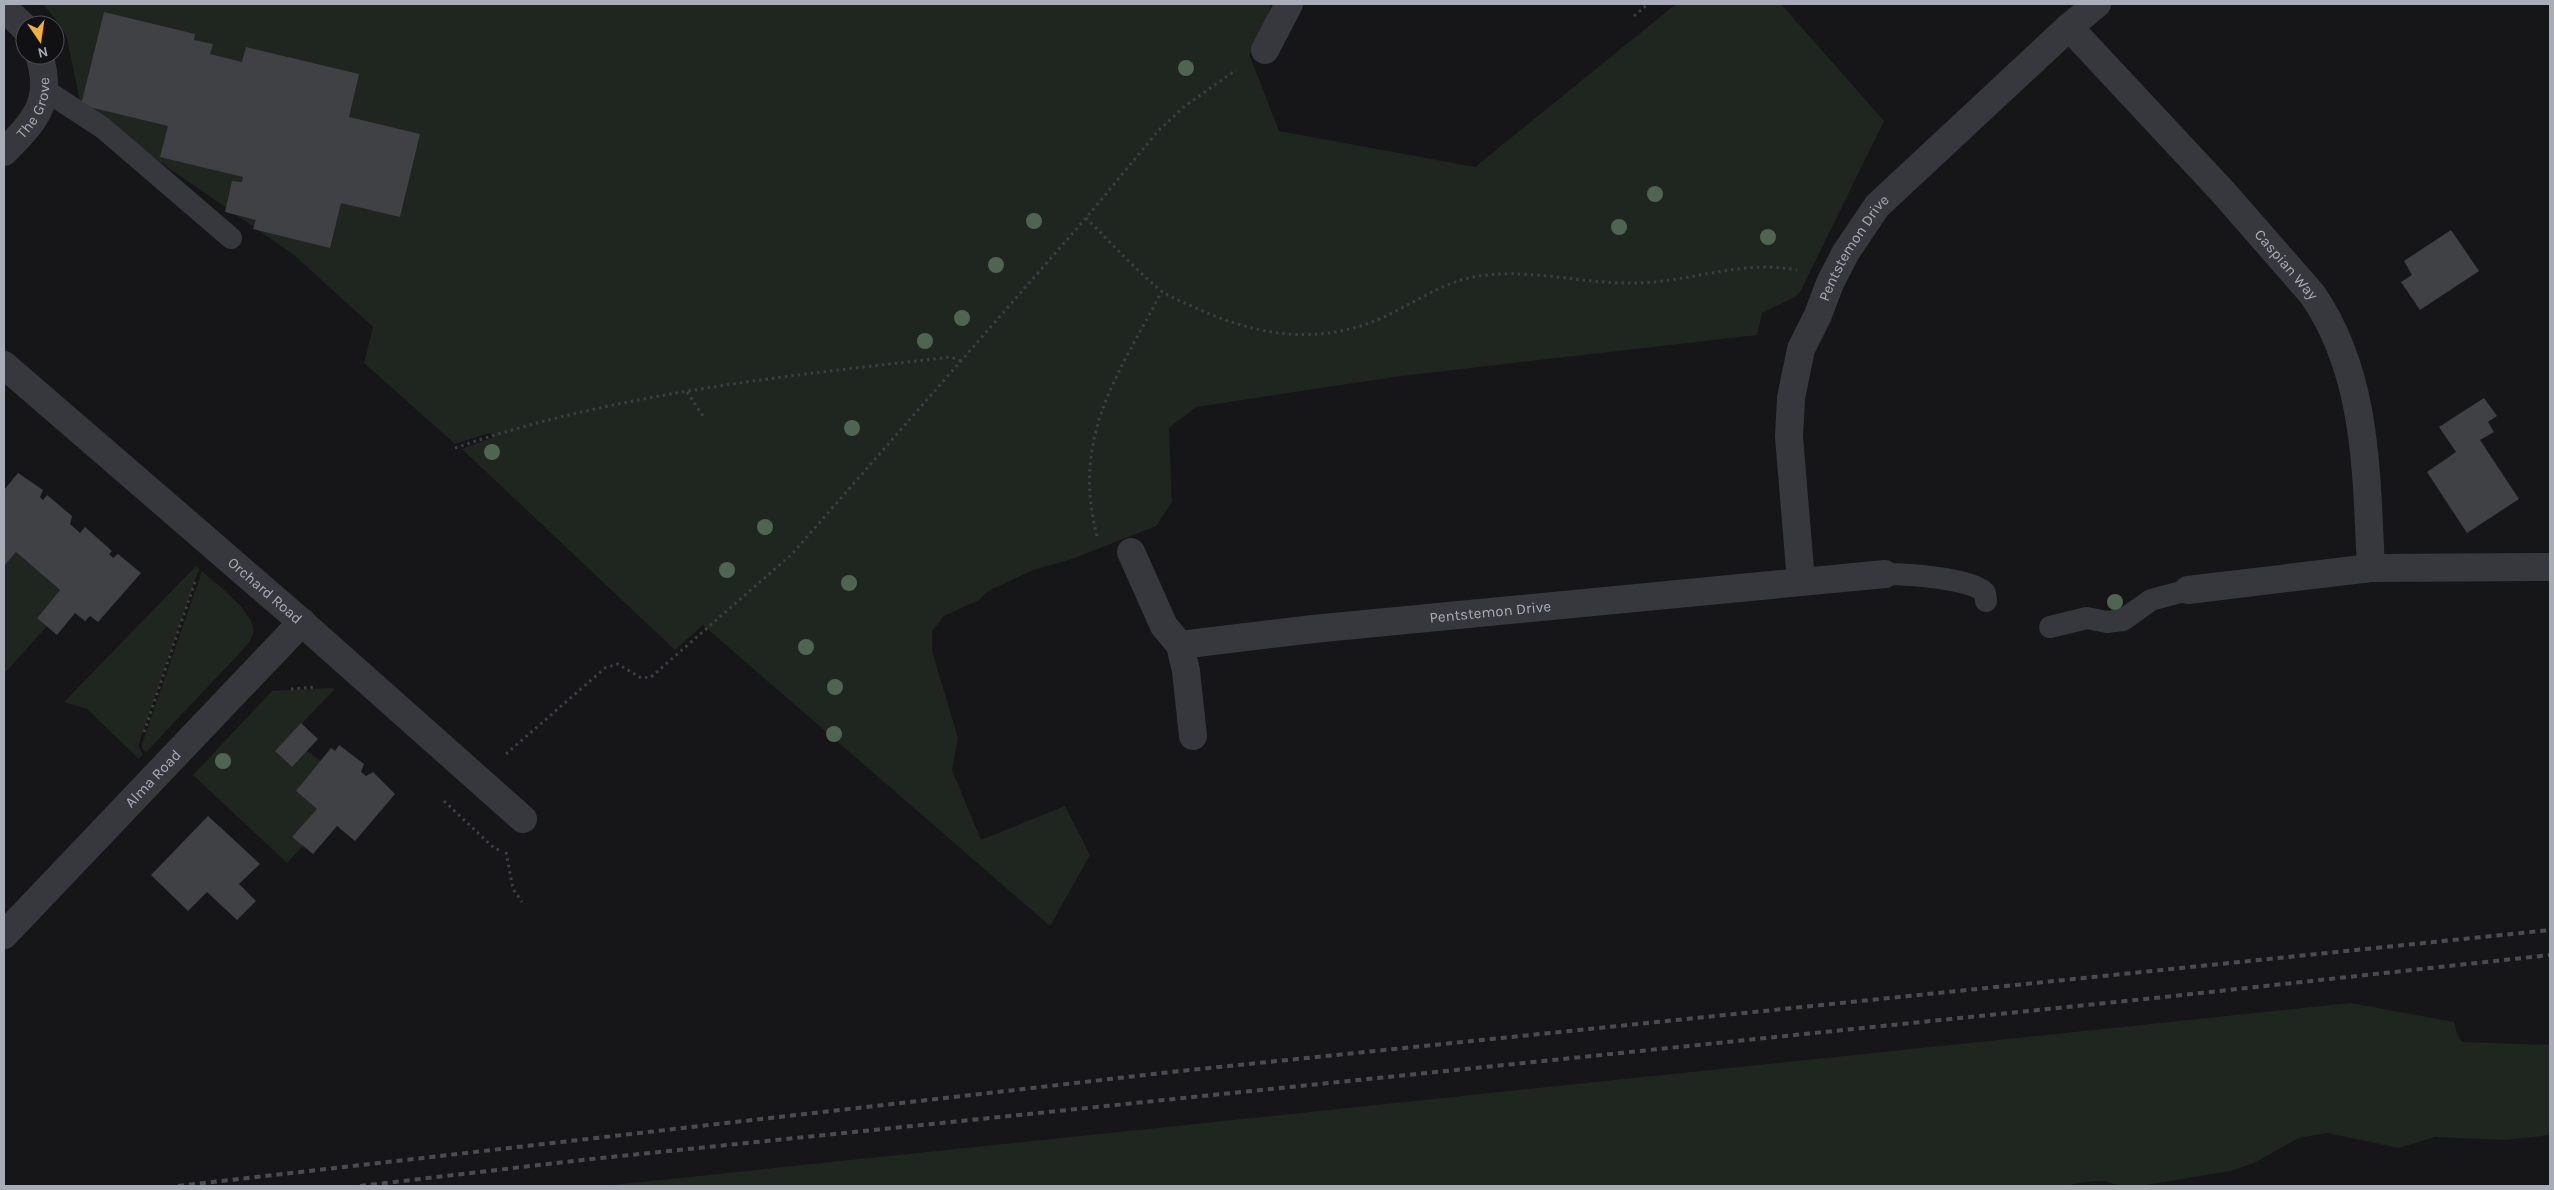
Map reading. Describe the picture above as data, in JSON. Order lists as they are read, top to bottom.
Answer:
{
  "streets": {
    "street": [
      "The Grove",
      "Pentstemon Drive",
      "Caspian Way",
      "Orchard Road",
      "Alma Road"
    ]
  },
  "crossings": [
    ["Pentstemon Drive", "Caspian Way"],
    ["Orchard Road", "Alma Road"]
  ],
  "north": "bottom"
}
